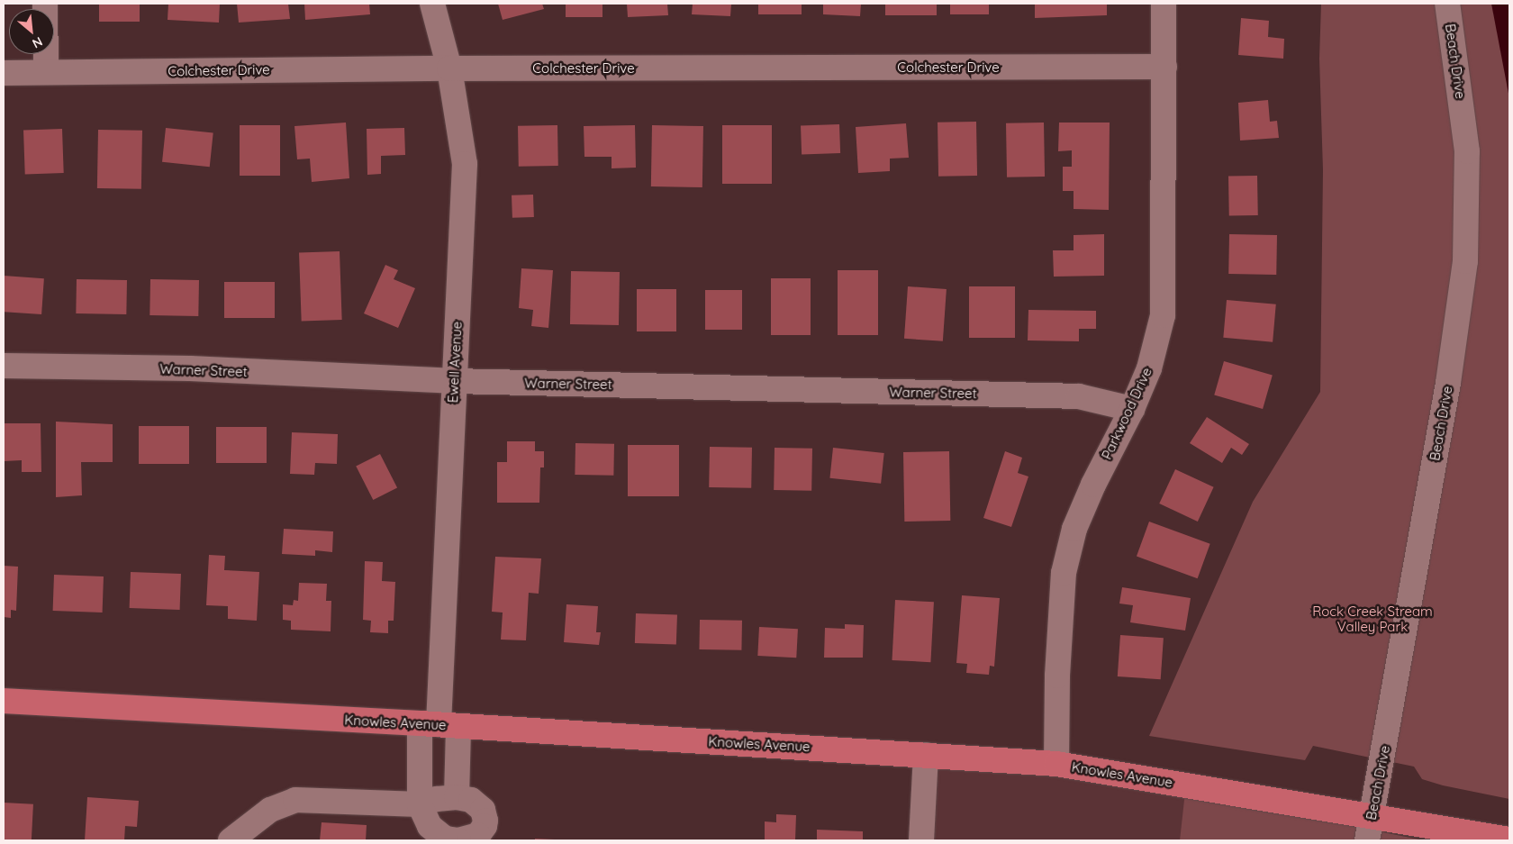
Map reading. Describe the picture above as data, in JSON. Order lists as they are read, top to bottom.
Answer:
{
  "streets": {
    "main road": ["Knowles Avenue"],
    "street": [
      "Beach Drive",
      "Colchester Drive",
      "Ewell Avenue",
      "Warner Street",
      "Parkwood Drive"
    ]
  },
  "crossings": [
    ["Beach Drive", "Knowles Avenue"],
    ["Colchester Drive", "Ewell Avenue"],
    ["Colchester Drive", "Parkwood Drive"],
    ["Ewell Avenue", "Warner Street"],
    ["Ewell Avenue", "Knowles Avenue"],
    ["Warner Street", "Parkwood Drive"],
    ["Parkwood Drive", "Knowles Avenue"]
  ],
  "parks": ["Rock Creek Stream Valley Park"],
  "north": "bottom right"
}
